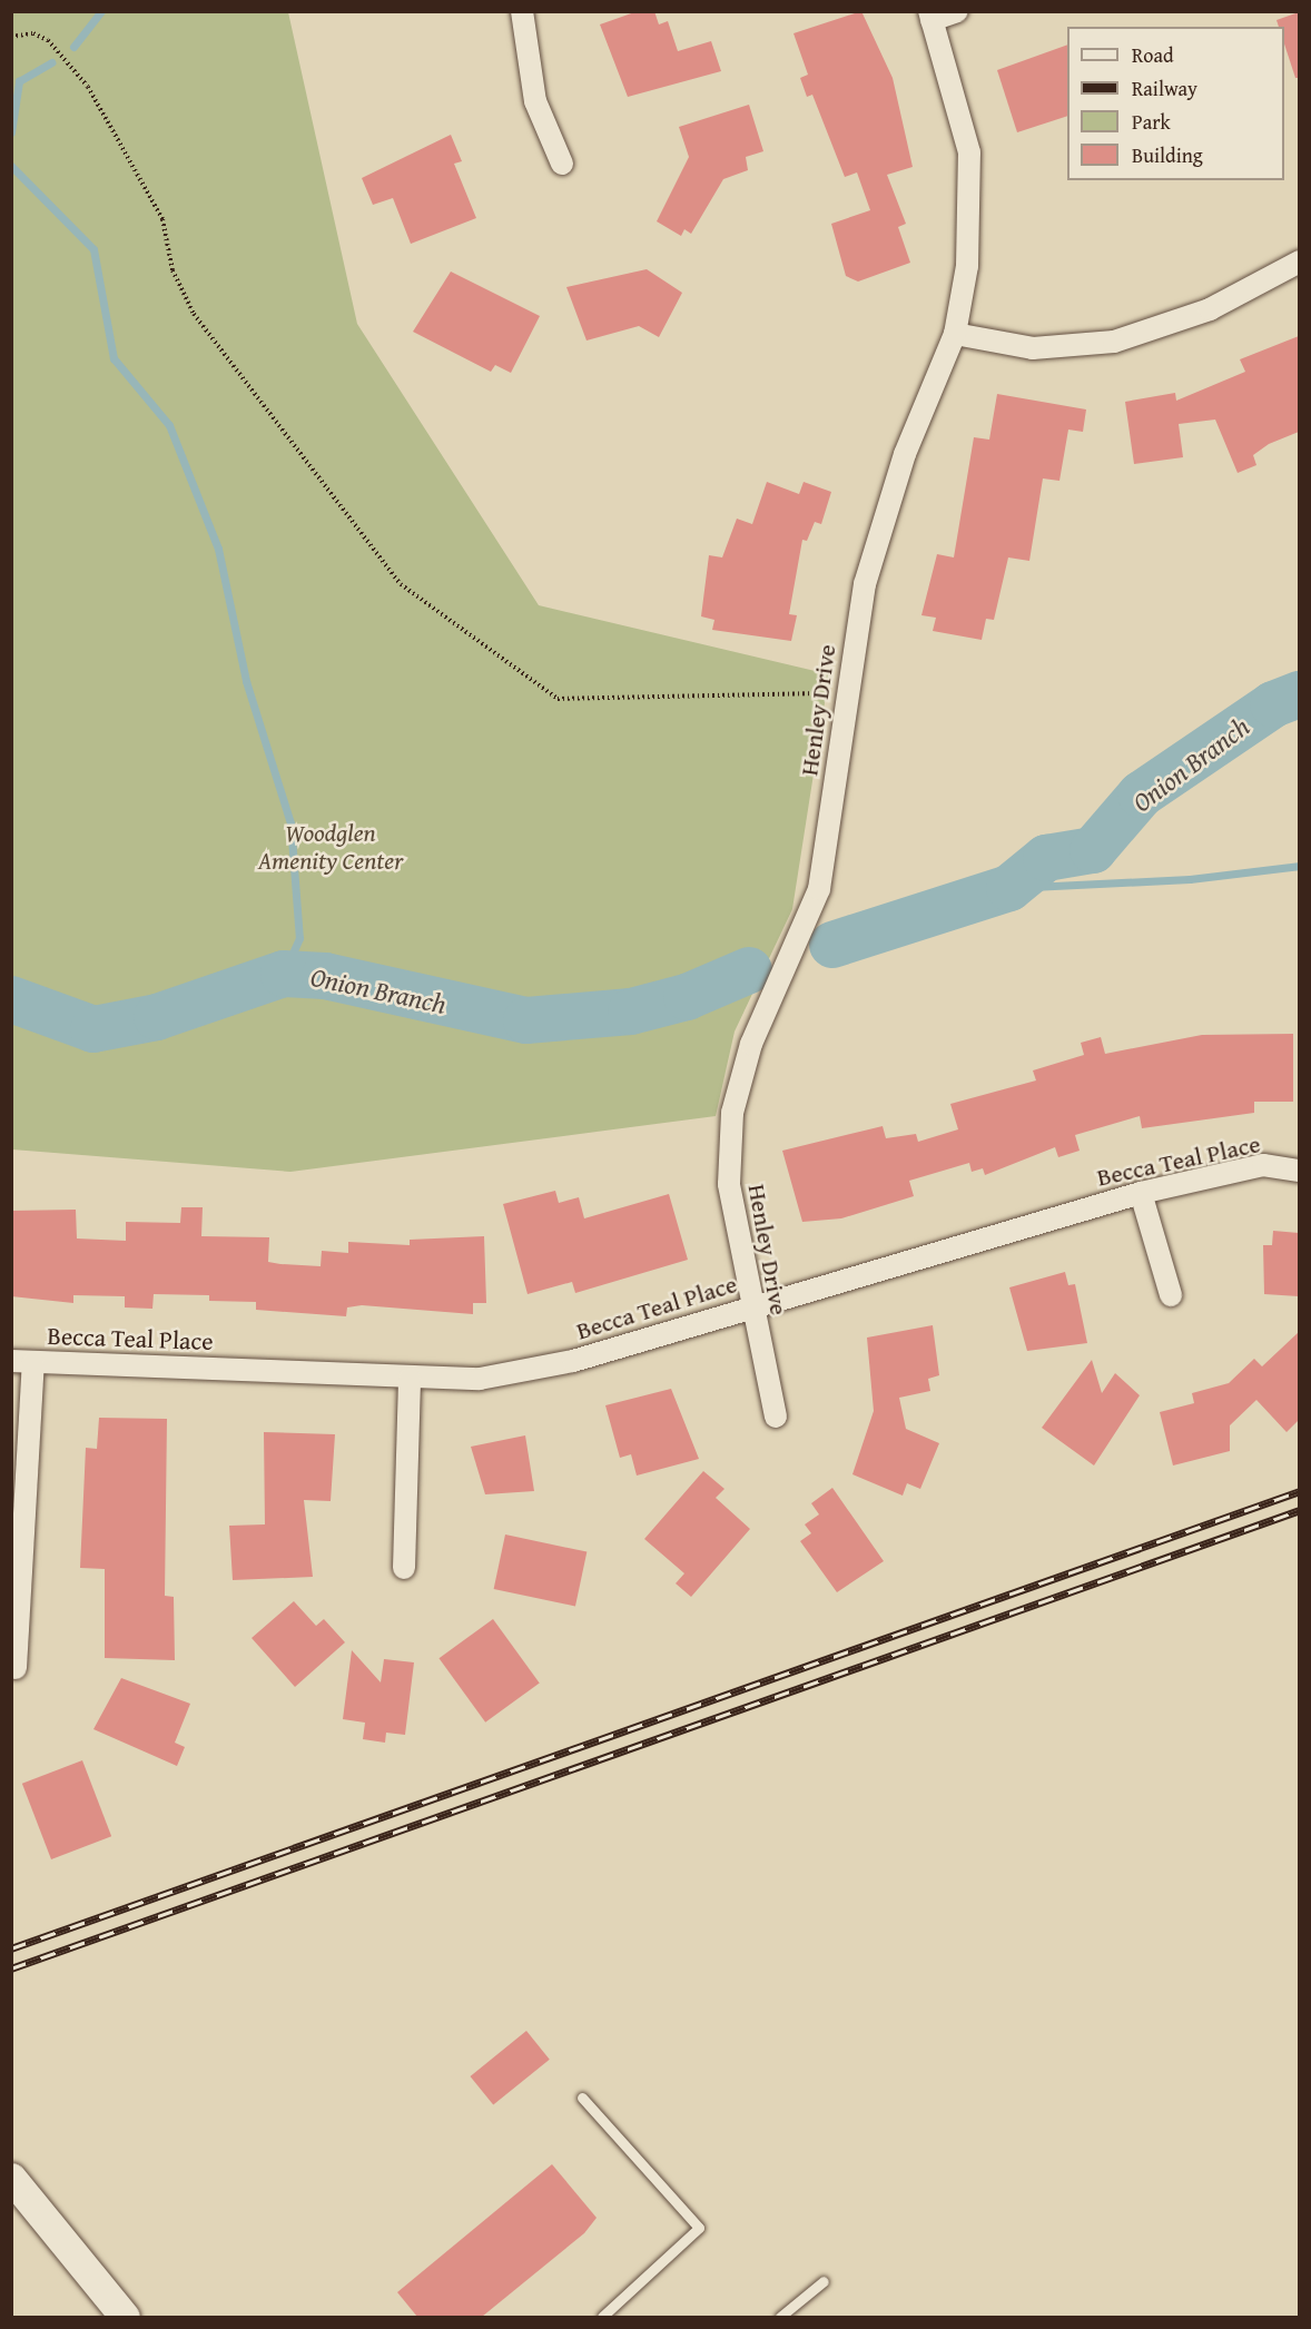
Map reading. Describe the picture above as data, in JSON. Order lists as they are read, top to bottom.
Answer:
{
  "streets": {
    "street": ["Henley Drive", "Becca Teal Place"]
  },
  "crossings": [
    ["Henley Drive", "Becca Teal Place"]
  ],
  "water": ["Onion Branch"],
  "parks": ["Woodglen Amenity Center"],
  "legend": [
    "Road",
    "Railway",
    "Park",
    "Building"
  ]
}
